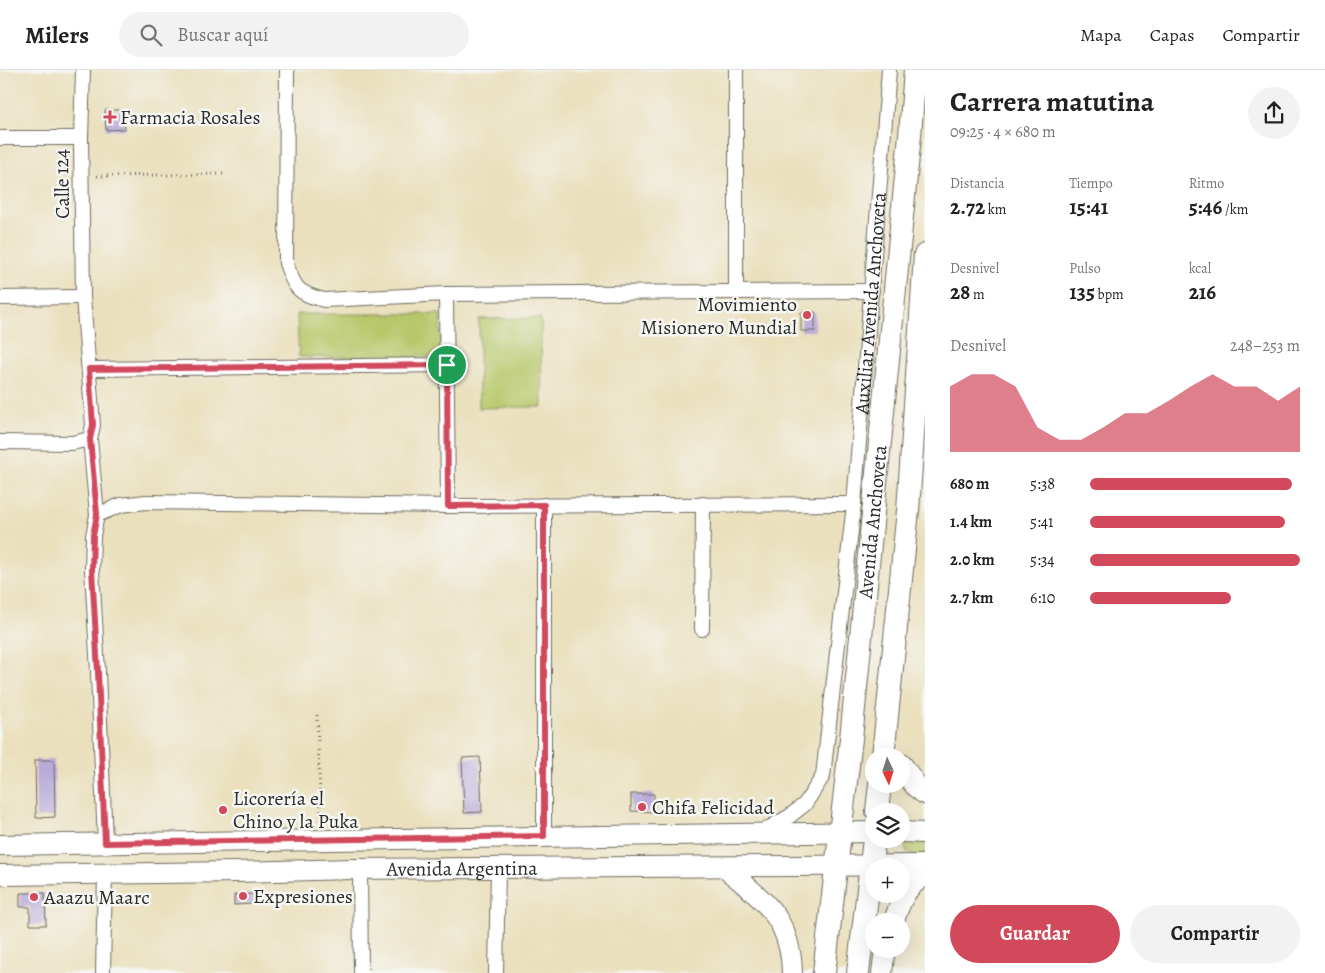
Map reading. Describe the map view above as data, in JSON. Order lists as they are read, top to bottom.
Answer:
{
  "streets": {
    "main road": ["Avenida Anchoveta", "Avenida Argentina"],
    "street": ["Calle 124", "Auxiliar Avenida Anchoveta"]
  },
  "crossings": [
    ["Calle 124", "Avenida Argentina"],
    ["Auxiliar Avenida Anchoveta", "Avenida Argentina"],
    ["Avenida Anchoveta", "Avenida Argentina"]
  ],
  "places": {
    "health": ["Farmacia Rosales"],
    "other": [
      "Movimiento Misionero Mundial",
      "Chifa Felicidad",
      "Licorería el Chino y la Puka",
      "Expresiones",
      "Aaazu Maarc"
    ]
  },
  "north": "bottom",
  "page": {
    "header": "Milers",
    "search": "Buscar aquí",
    "nav": ["Mapa", "Capas", "Compartir"],
    "heading": ["Carrera matutina", "09:25 · 4 × 680 m"],
    "stats": [
      ["Distancia", "2.72 km"],
      ["Tiempo", "15:41"],
      ["Ritmo", "5:46 /km"],
      ["Desnivel", "28 m"],
      ["Pulso", "135 bpm"],
      ["kcal", "216"]
    ],
    "chart": ["Desnivel", "248–253 m"],
    "list": [
      {
        "name": "680 m",
        "note": "5:38"
      },
      {
        "name": "1.4 km",
        "note": "5:41"
      },
      {
        "name": "2.0 km",
        "note": "5:34"
      },
      {
        "name": "2.7 km",
        "note": "6:10"
      }
    ],
    "map_buttons": ["+", "−"],
    "buttons": ["Guardar", "Compartir"]
  }
}
